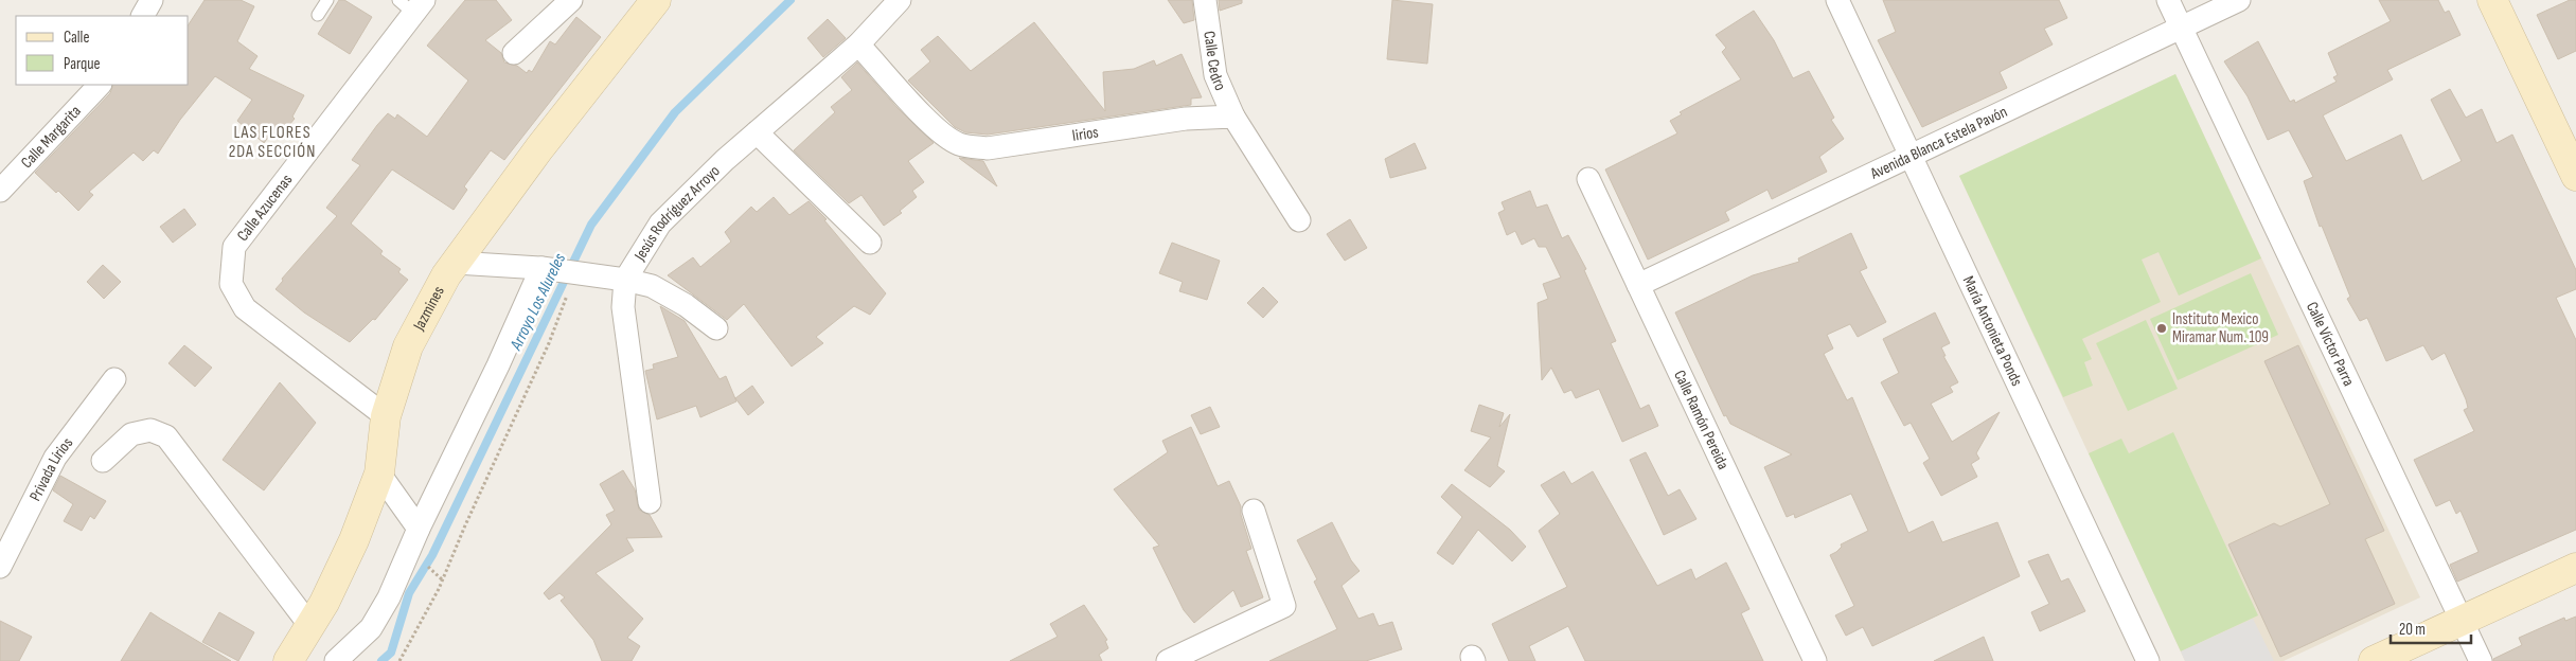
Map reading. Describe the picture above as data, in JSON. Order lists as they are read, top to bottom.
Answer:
{
  "streets": {
    "main road": ["Jazmines"],
    "street": [
      "Calle Cedro",
      "lirios",
      "Calle Margarita",
      "Avenida Blanca Estela Pavón",
      "Calle Azucenas",
      "Jesús Rodríguez Arroyo",
      "María Antonieta Ponds",
      "Calle Víctor Parra",
      "Calle Ramón Pereida",
      "Privada Lirios"
    ]
  },
  "crossings": [
    ["Calle Cedro", "lirios"],
    ["lirios", "Jesús Rodríguez Arroyo"],
    ["Avenida Blanca Estela Pavón", "María Antonieta Ponds"],
    ["Avenida Blanca Estela Pavón", "Calle Víctor Parra"],
    ["Avenida Blanca Estela Pavón", "Calle Ramón Pereida"],
    ["Calle Azucenas", "Jazmines"]
  ],
  "districts": ["LAS FLORES 2DA SECCIÓN"],
  "water": ["Arroyo Los Alureles"],
  "places": ["Instituto Mexico Miramar Num. 109"],
  "legend": ["Calle", "Parque"],
  "scale_bar": "20 m"
}
